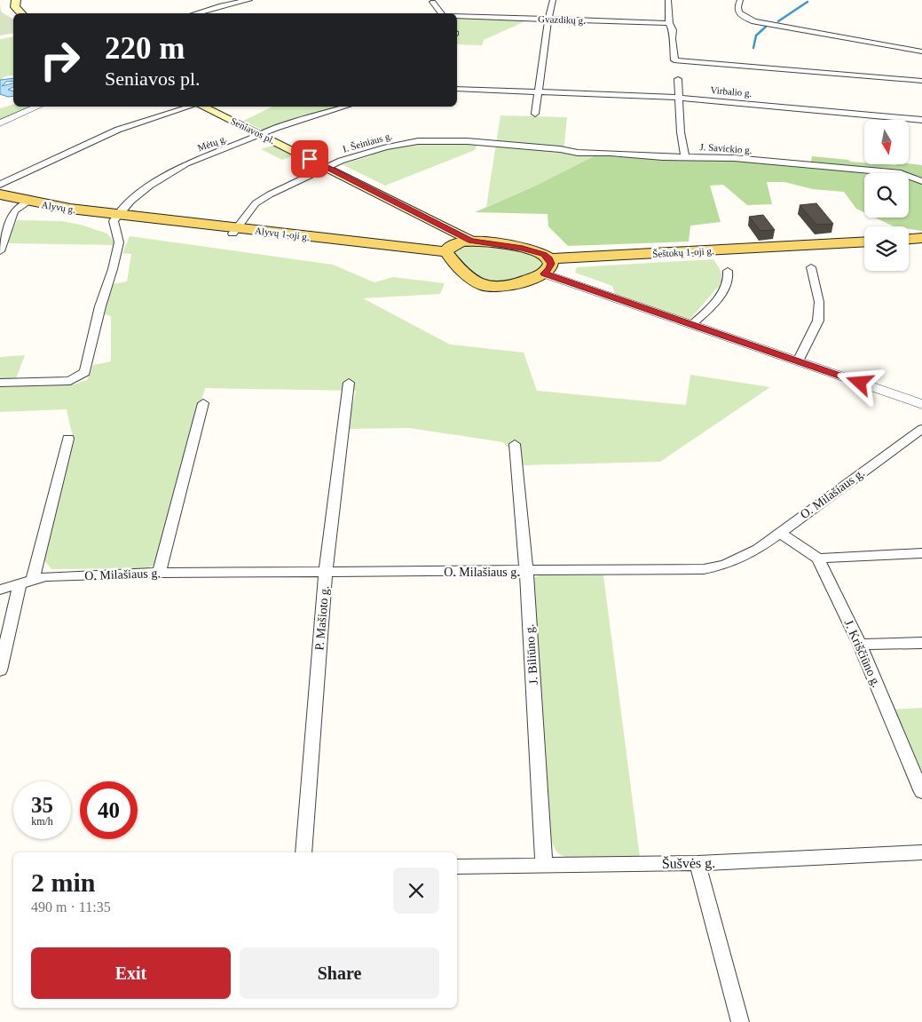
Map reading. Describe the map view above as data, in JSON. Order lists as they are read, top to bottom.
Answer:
{
  "streets": {
    "main road": [
      "Seniavos pl.",
      "Alyvų g.",
      "Alyvų 1-oji g.",
      "Šeštokų 1-oji g."
    ],
    "street": [
      "Gvazdikų g.",
      "Virbalio g.",
      "I. Šeiniaus g.",
      "Mėtų g.",
      "J. Savickio g.",
      "O. Milašiaus g.",
      "P. Mašioto g.",
      "J. Kriščiūno g.",
      "J. Biliūno g.",
      "Šušvės g."
    ]
  },
  "crossings": [
    ["Seniavos pl.", "I. Šeiniaus g."],
    ["Seniavos pl.", "Mėtų g."],
    ["Seniavos pl.", "Alyvų 1-oji g."],
    ["Seniavos pl.", "Šeštokų 1-oji g."],
    ["I. Šeiniaus g.", "J. Savickio g."],
    ["I. Šeiniaus g.", "Alyvų 1-oji g."],
    ["Mėtų g.", "Alyvų g."],
    ["Mėtų g.", "Alyvų 1-oji g."],
    ["Alyvų g.", "Alyvų 1-oji g."],
    ["O. Milašiaus g.", "P. Mašioto g."],
    ["O. Milašiaus g.", "J. Biliūno g."],
    ["J. Biliūno g.", "Šušvės g."]
  ],
  "north": "bottom",
  "page": {
    "turn": ["220 m", "Seniavos pl."],
    "speed": "35 km/h",
    "limit": "40",
    "heading": ["2 min", "490 m · 11:35"],
    "buttons": ["Exit", "Share"]
  }
}
